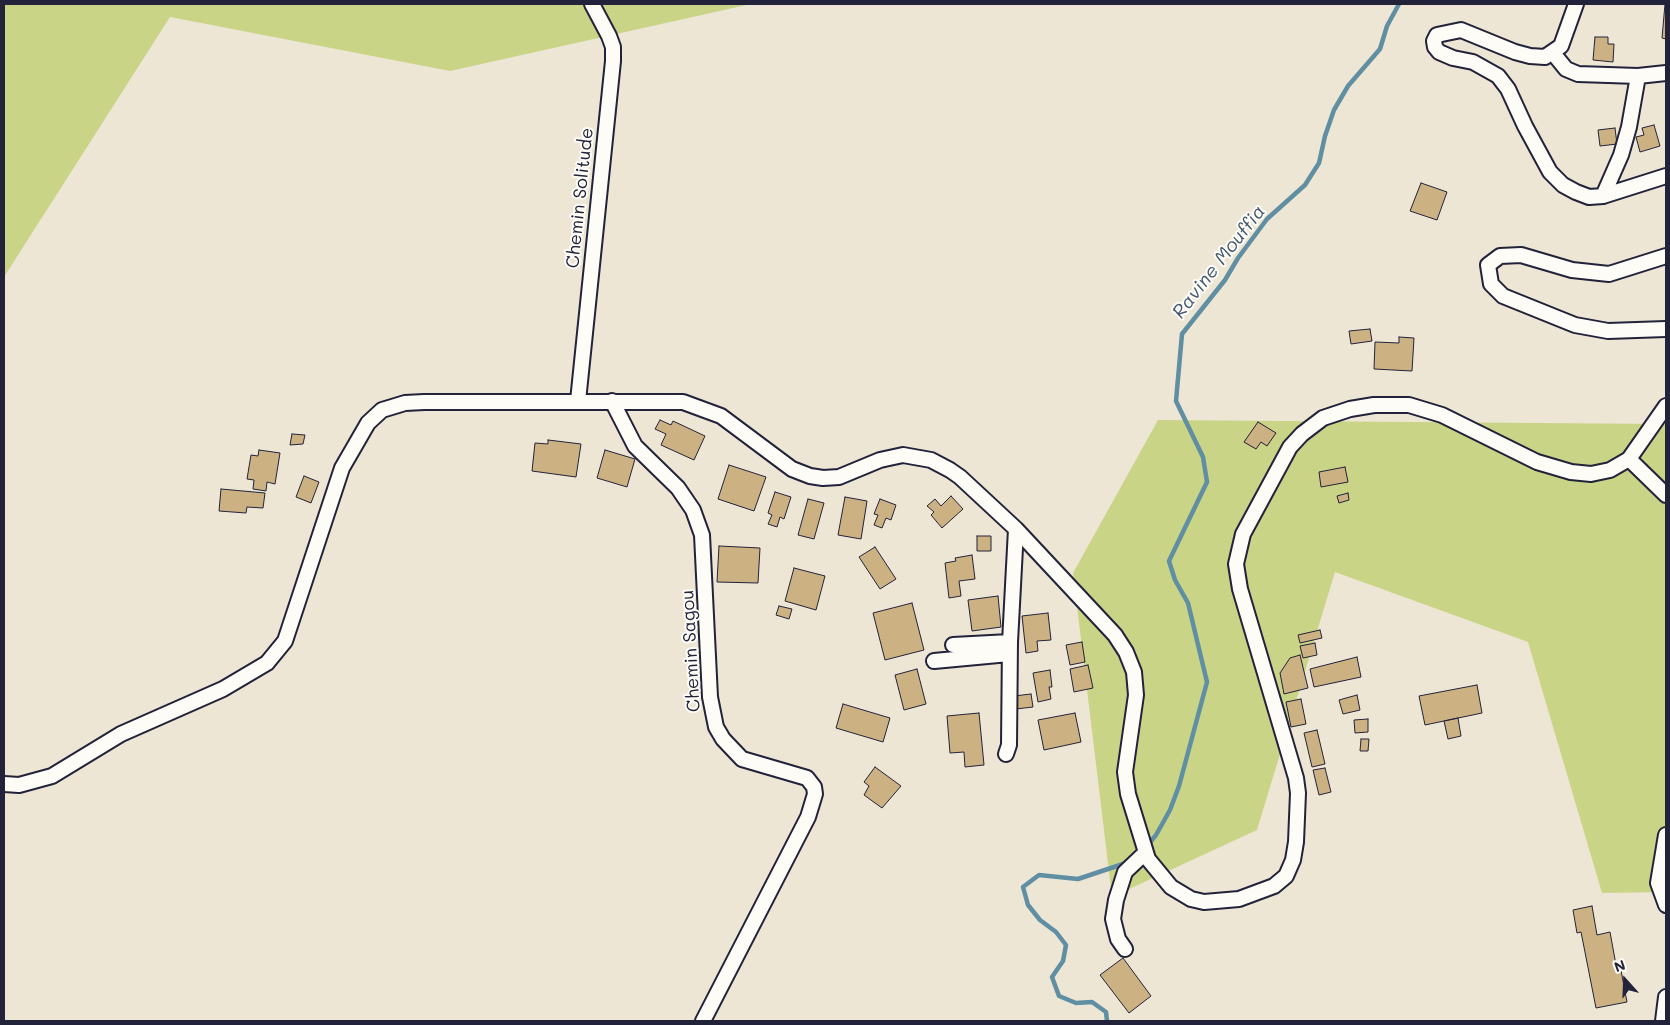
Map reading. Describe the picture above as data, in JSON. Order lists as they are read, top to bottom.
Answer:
{
  "streets": {
    "street": ["Chemin Solitude", "Chemin Sagou"]
  },
  "water": ["Ravine Mouffia"],
  "north": "top"
}
